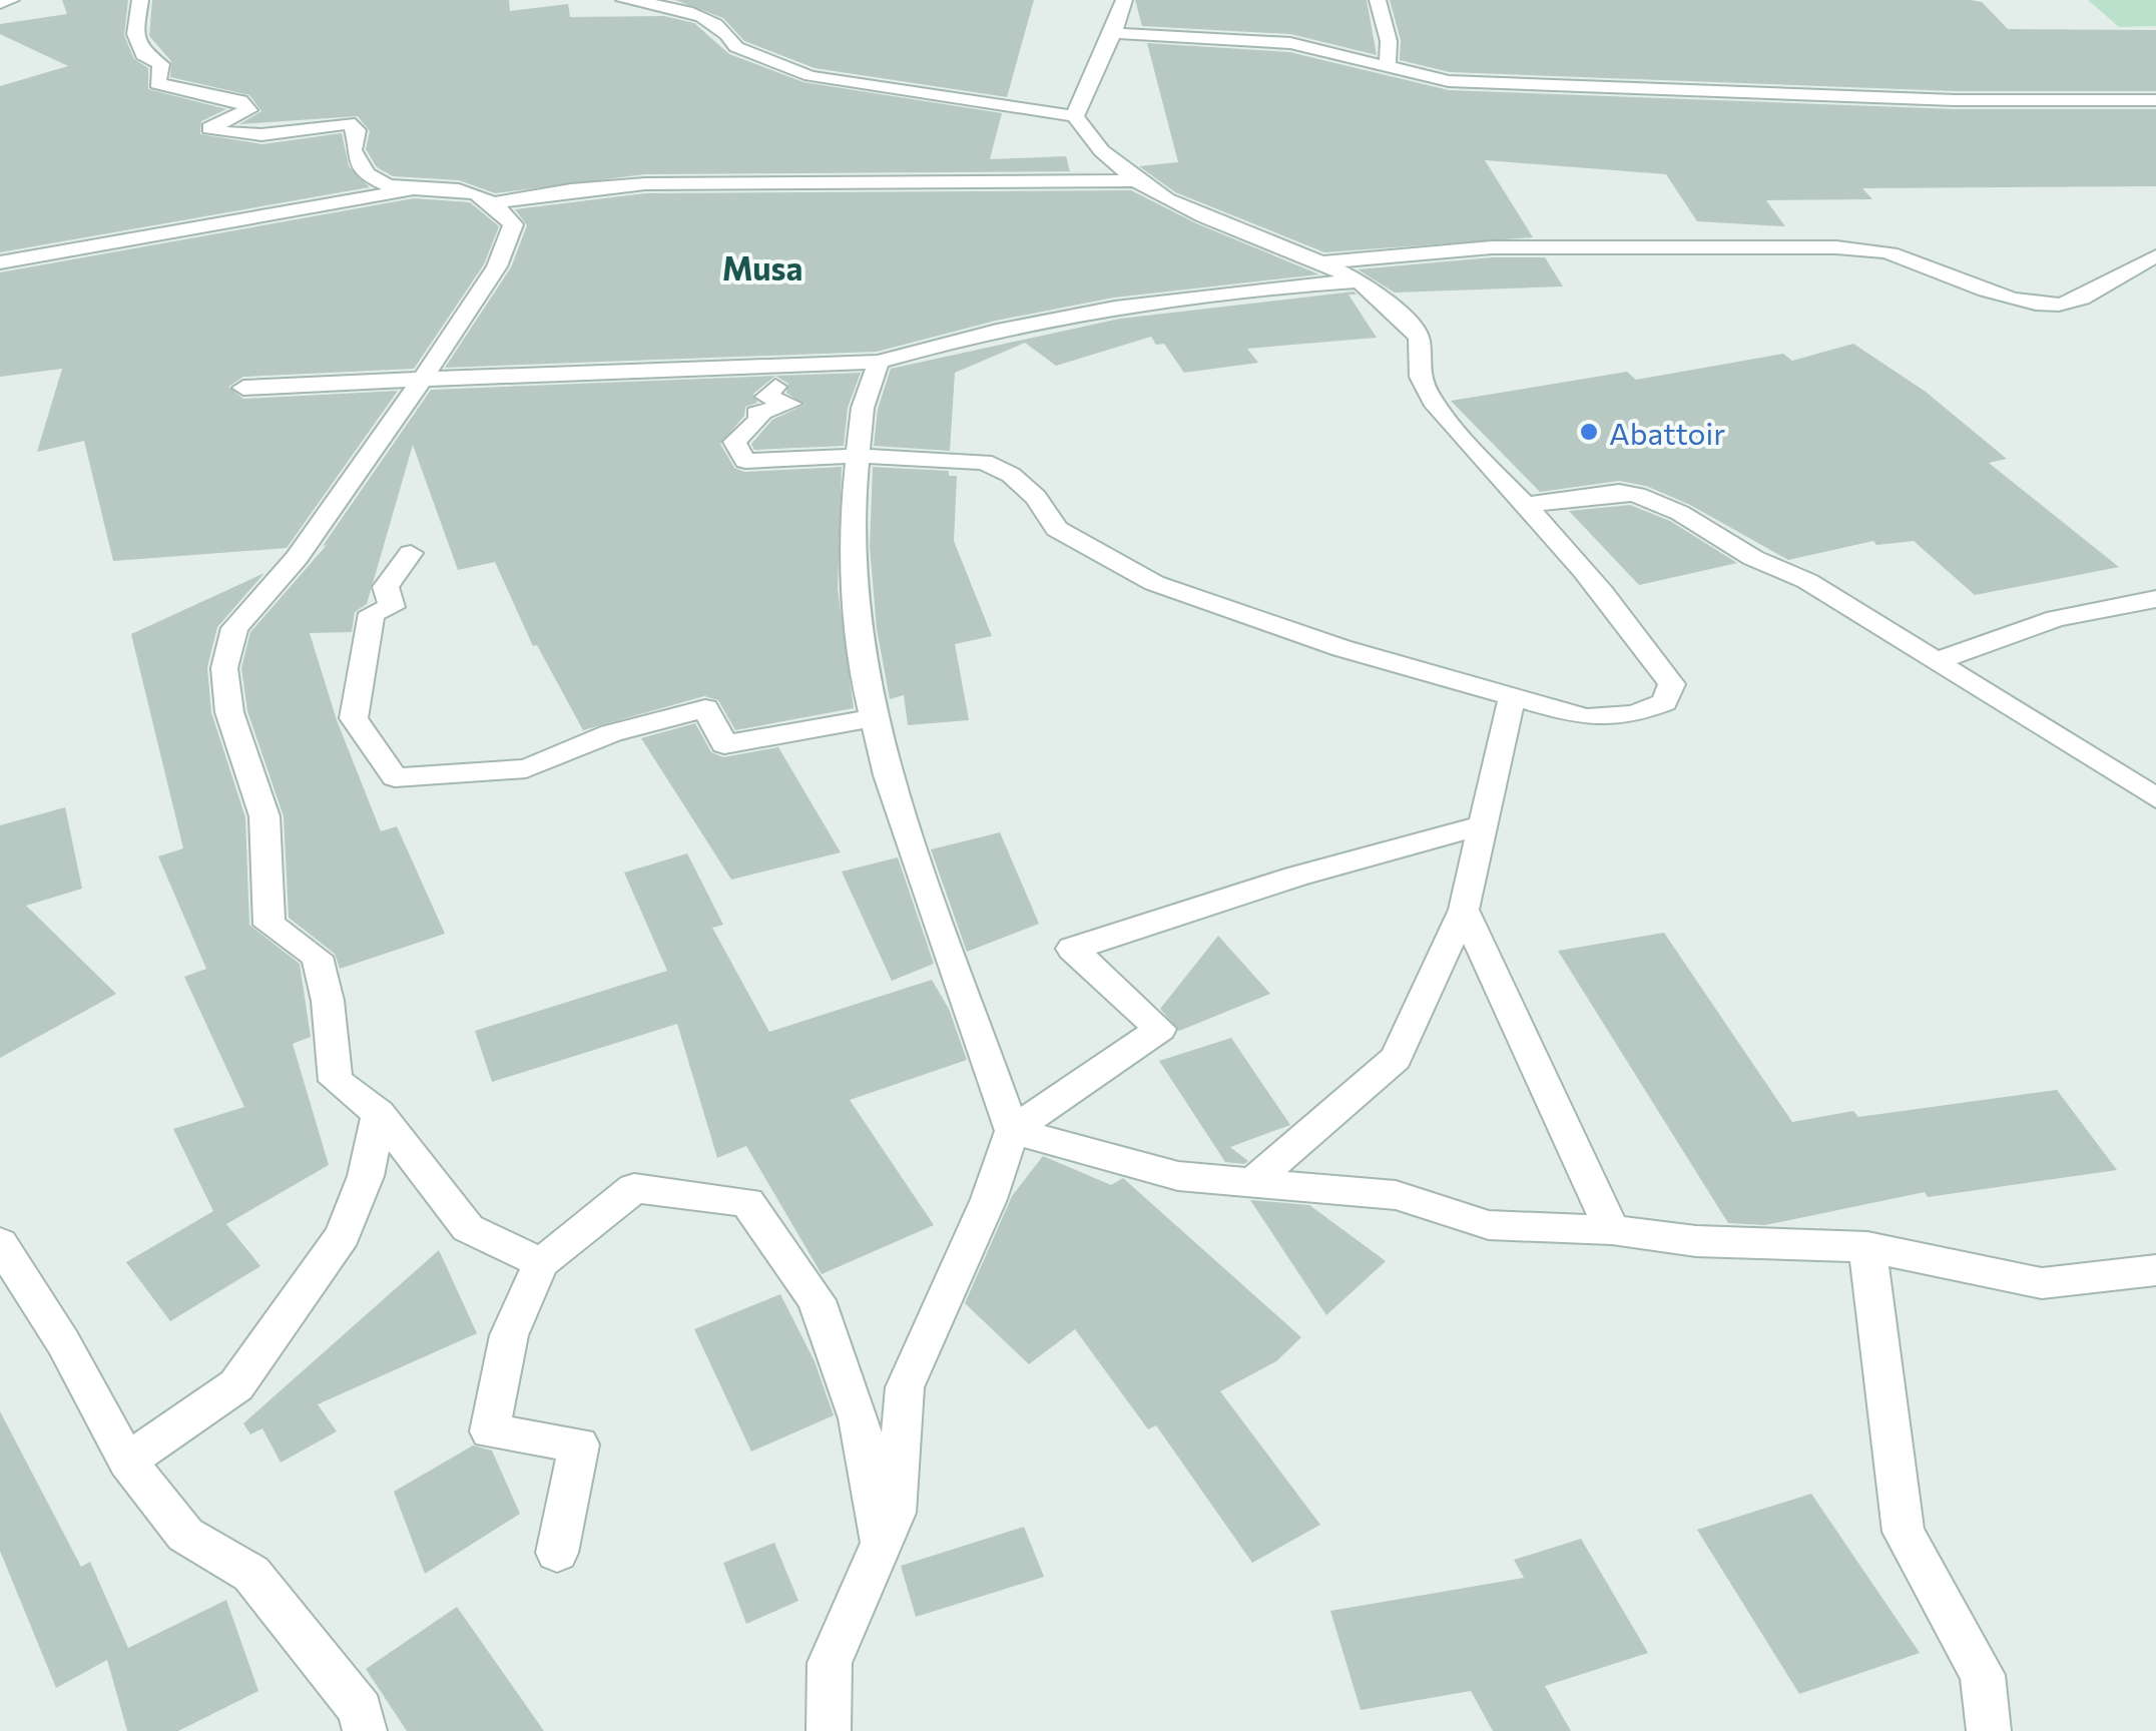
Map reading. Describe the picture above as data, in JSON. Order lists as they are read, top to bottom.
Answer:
{
  "districts": ["Musa"],
  "places": ["Abattoir"]
}
